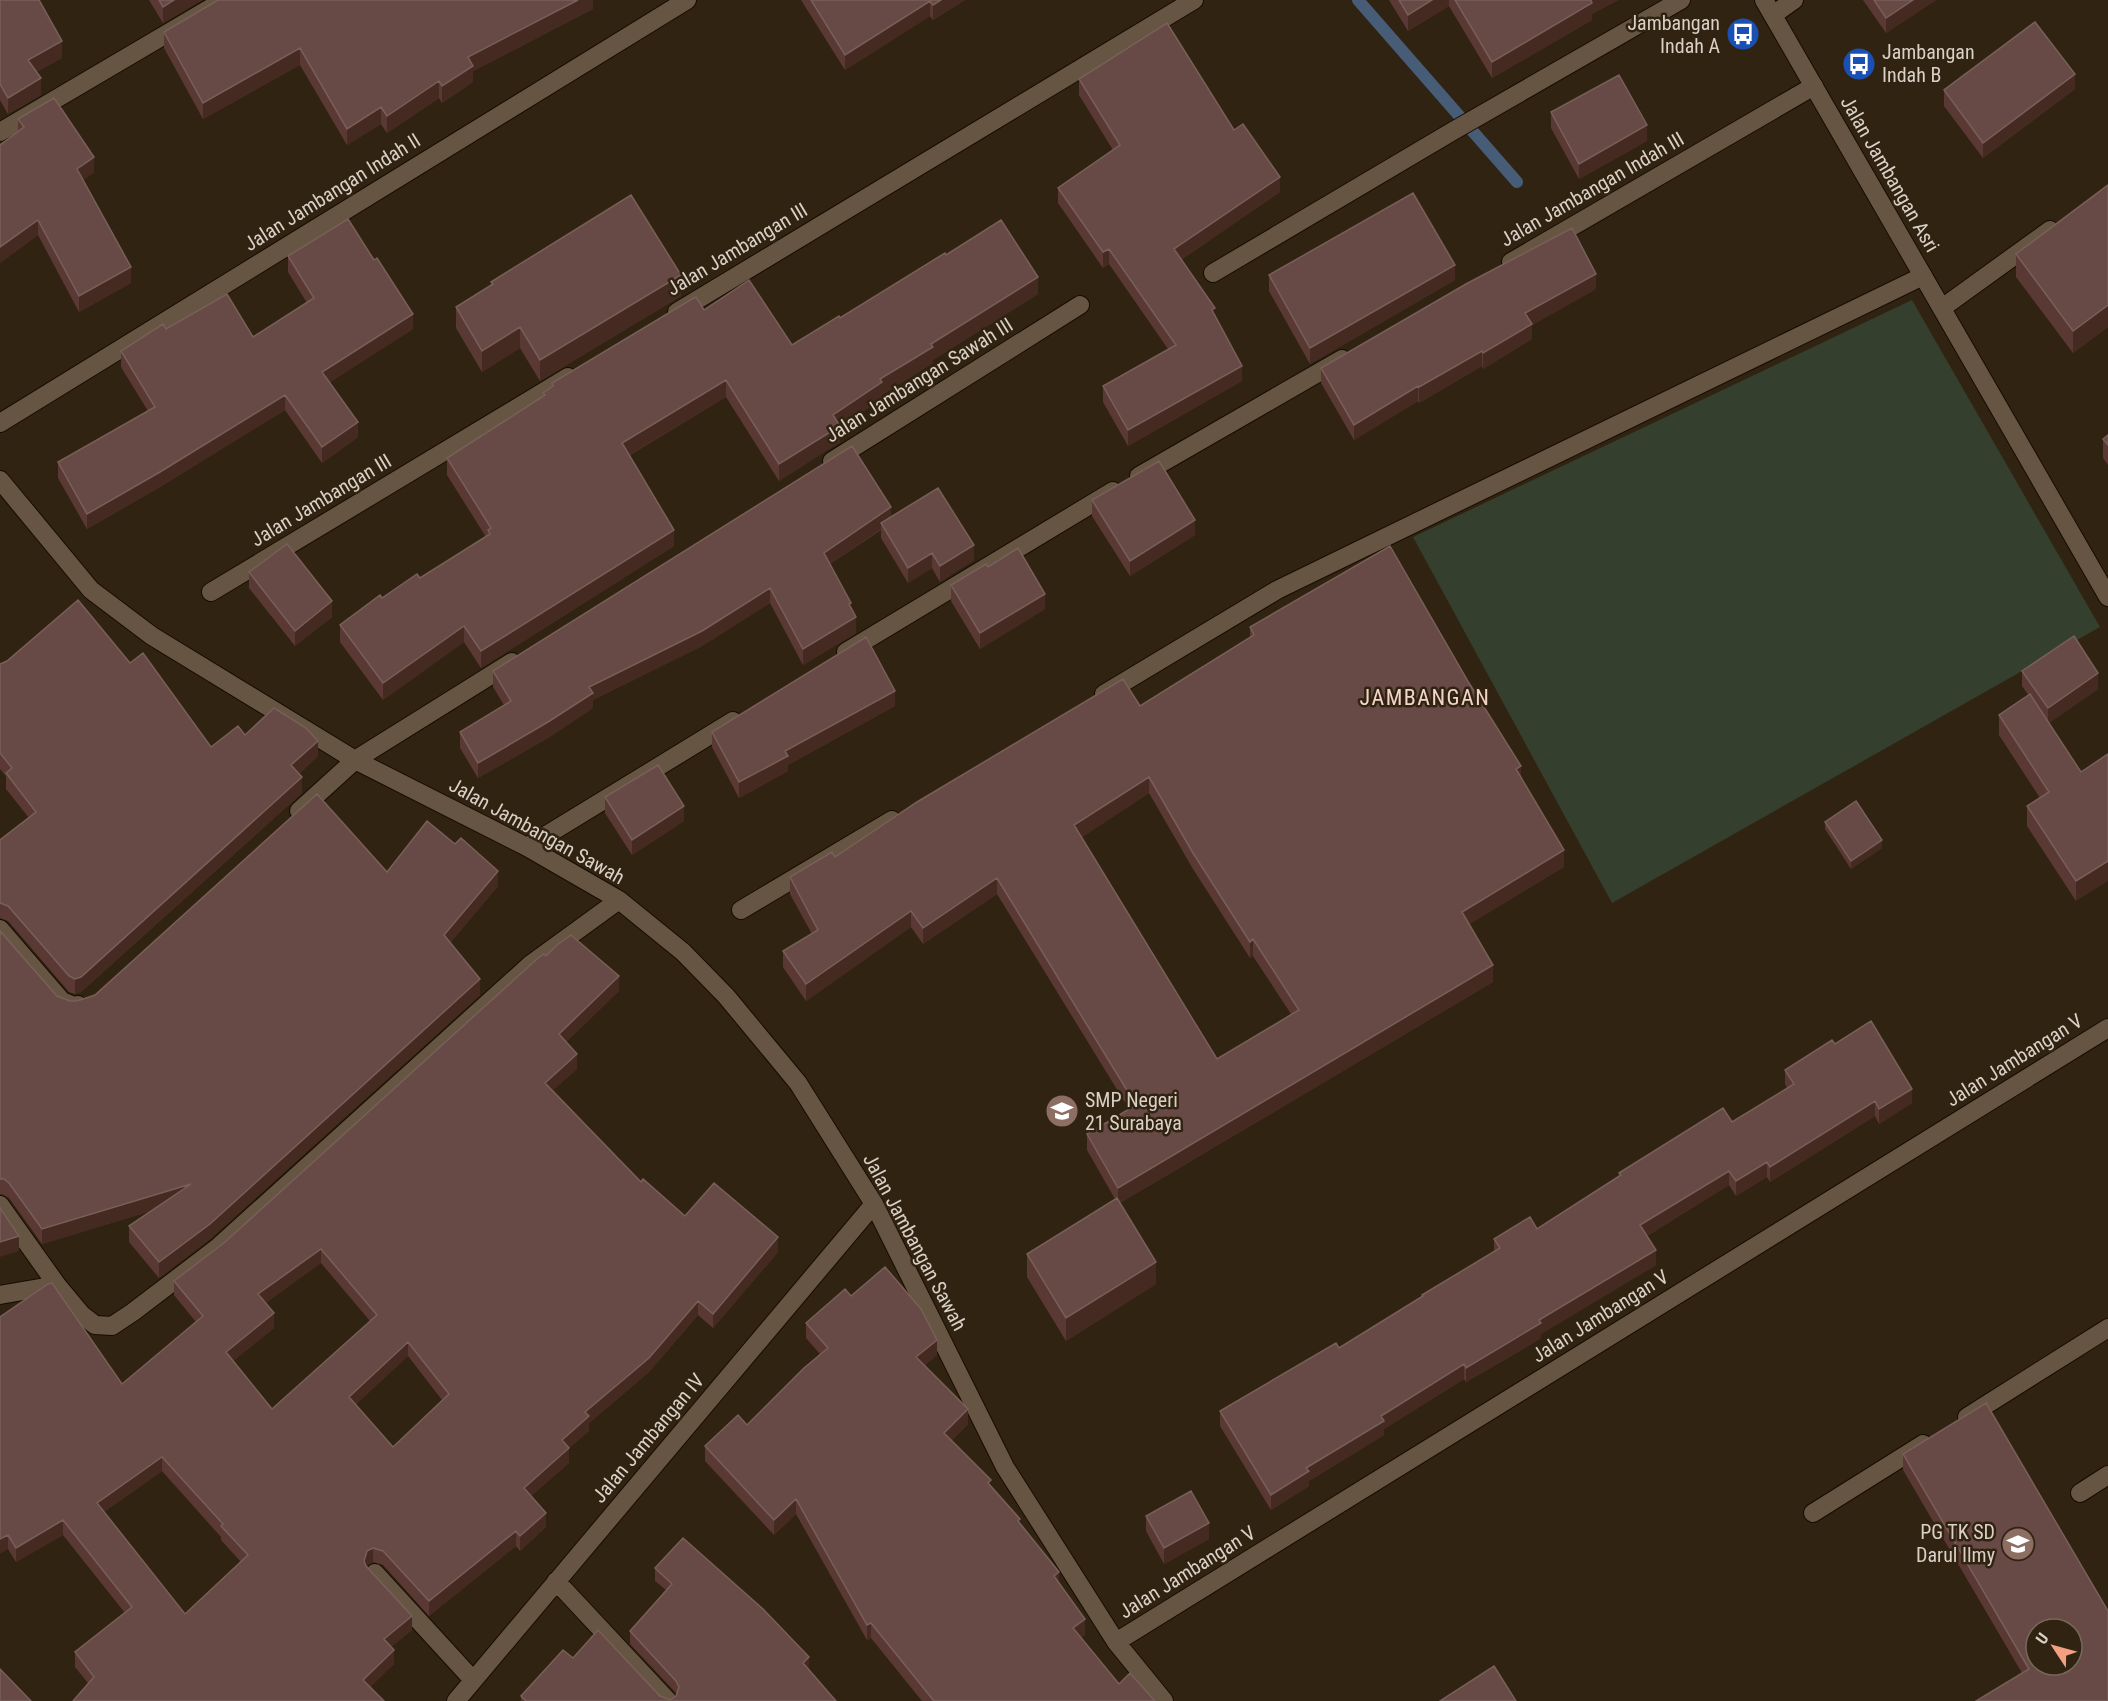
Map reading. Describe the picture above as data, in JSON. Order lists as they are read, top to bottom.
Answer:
{
  "streets": {
    "street": [
      "Jalan Jambangan Asri",
      "Jalan Jambangan Indah III",
      "Jalan Jambangan Indah II",
      "Jalan Jambangan III",
      "Jalan Jambangan Sawah III",
      "Jalan Jambangan Sawah",
      "Jalan Jambangan V",
      "Jalan Jambangan IV"
    ]
  },
  "crossings": [
    ["Jalan Jambangan Asri", "Jalan Jambangan Indah III"],
    ["Jalan Jambangan Sawah", "Jalan Jambangan V"],
    ["Jalan Jambangan Sawah", "Jalan Jambangan IV"]
  ],
  "districts": ["JAMBANGAN"],
  "places": {
    "bus stop": ["Jambangan Indah A", "Jambangan Indah B"],
    "school or university": ["SMP Negeri 21 Surabaya", "PG TK SD Darul Ilmy"]
  },
  "north": "top left"
}
